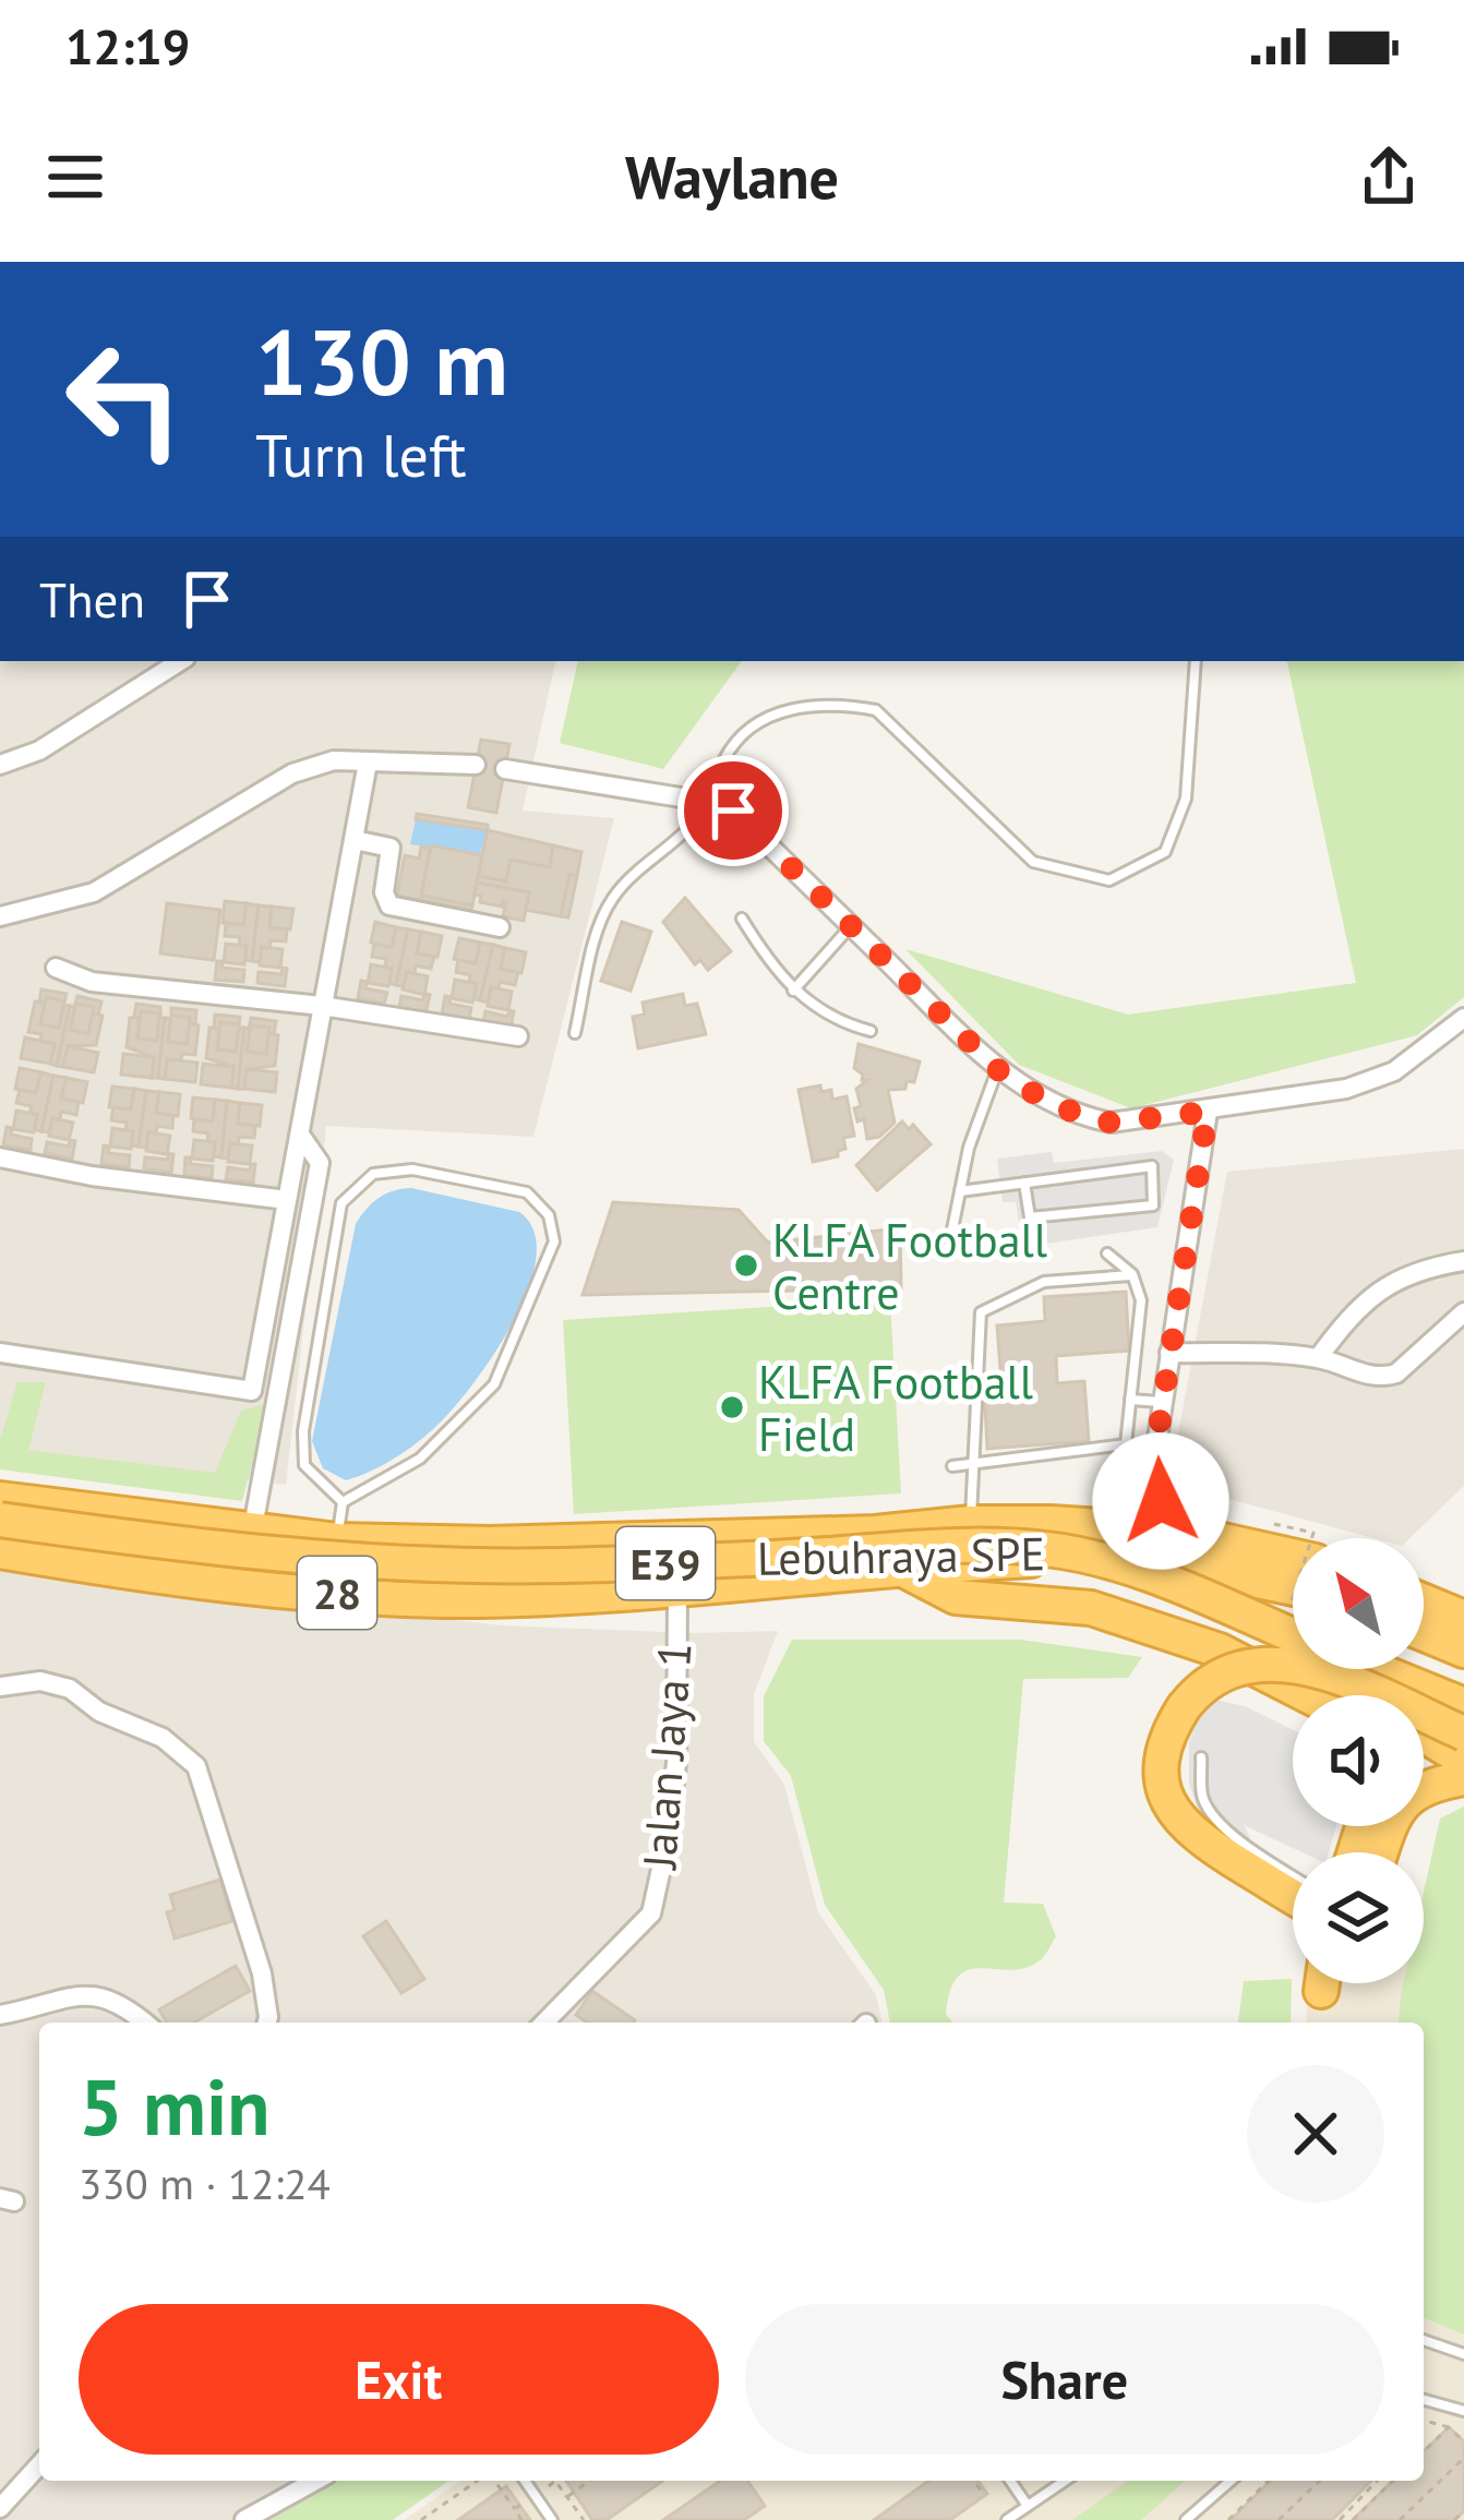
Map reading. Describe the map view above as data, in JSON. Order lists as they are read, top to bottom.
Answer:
{
  "streets": {
    "highway": ["Lebuhraya SPE", "E39", "28"],
    "street": ["Jalan Jaya 1"]
  },
  "crossings": [
    ["28", "Jalan Jaya 1"]
  ],
  "places": ["KLFA Football Centre", "KLFA Football Field"],
  "north": "top left",
  "page": {
    "status": "12:19",
    "header": "Waylane",
    "turn": ["130 m", "Turn left"],
    "then": "Then",
    "heading": ["5 min", "330 m · 12:24"],
    "buttons": ["Exit", "Share"]
  }
}
